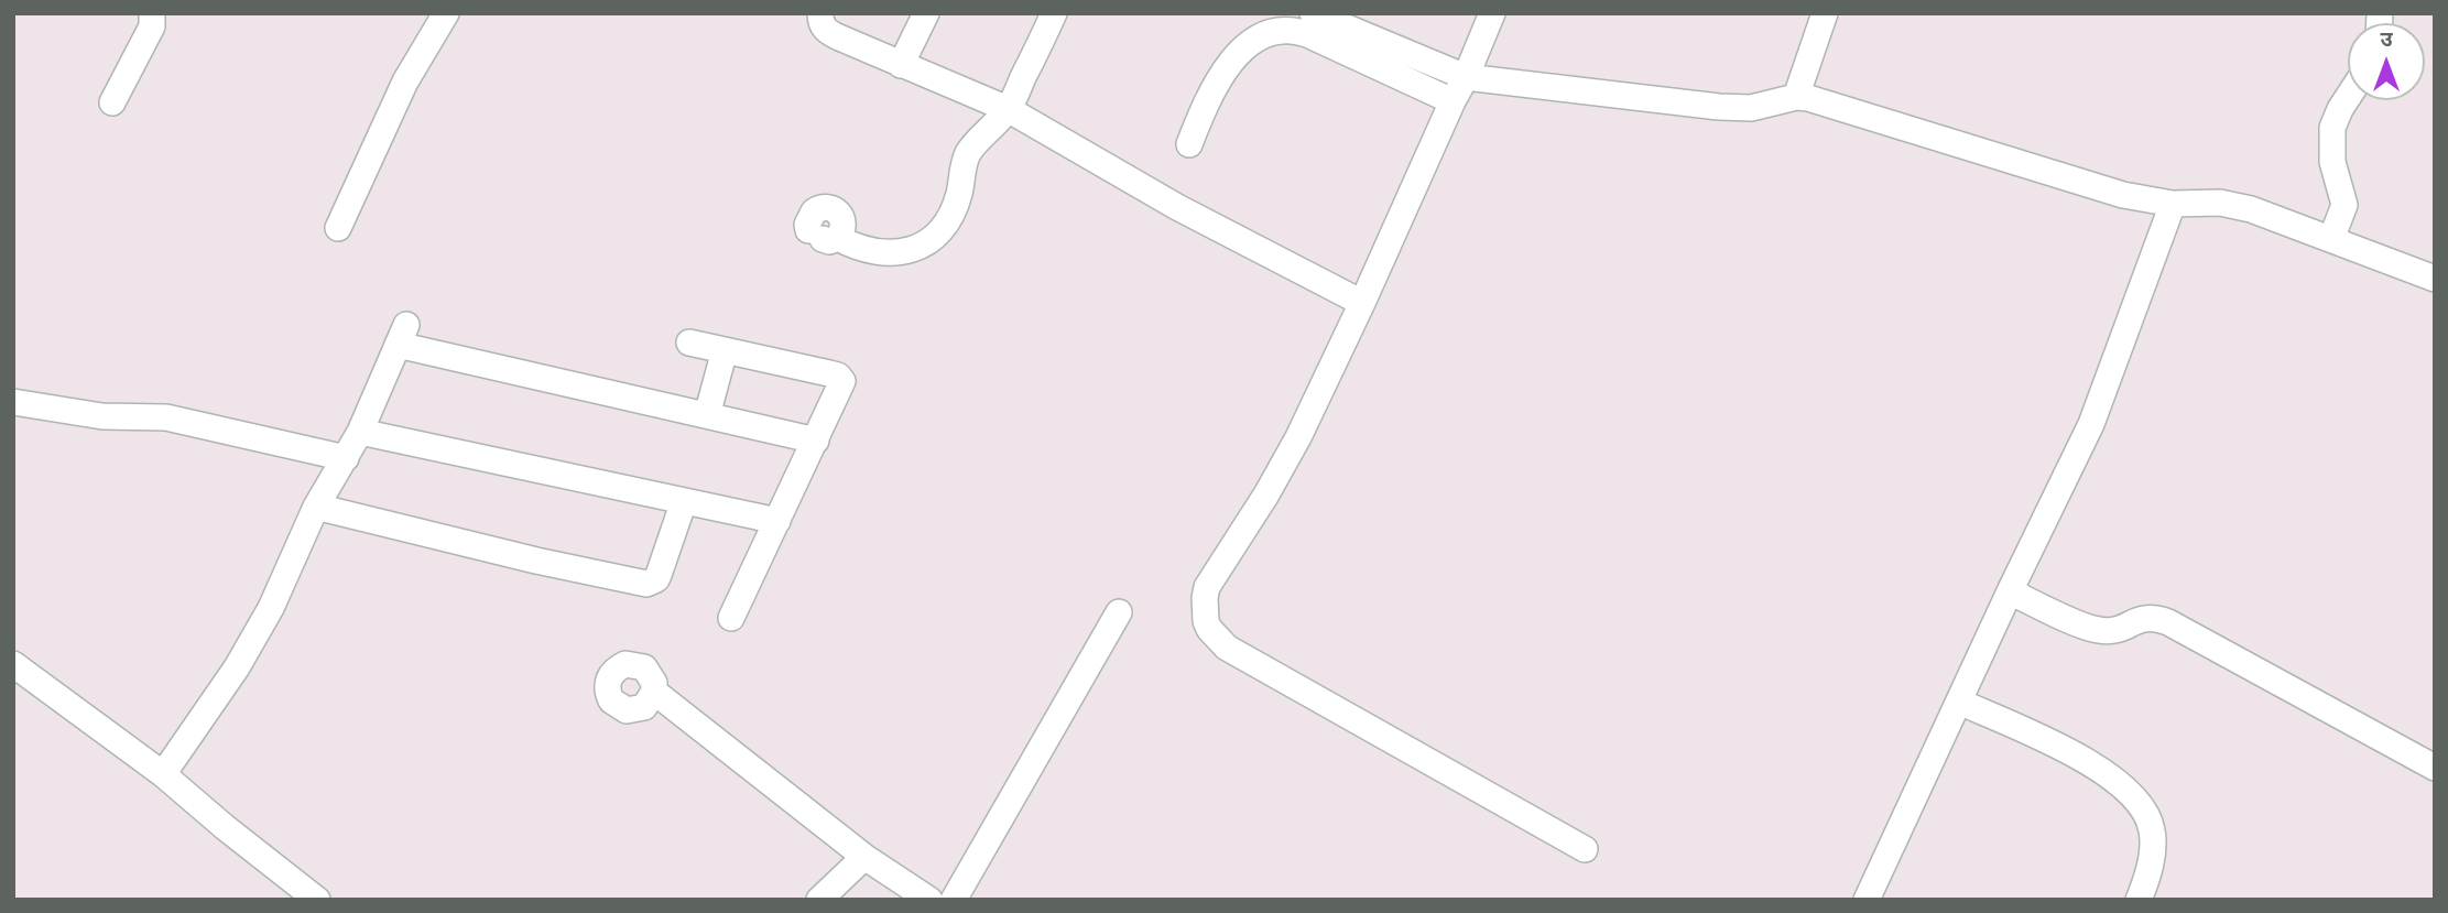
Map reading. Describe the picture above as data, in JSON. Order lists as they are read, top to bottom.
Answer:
{
  "north": "top"
}
